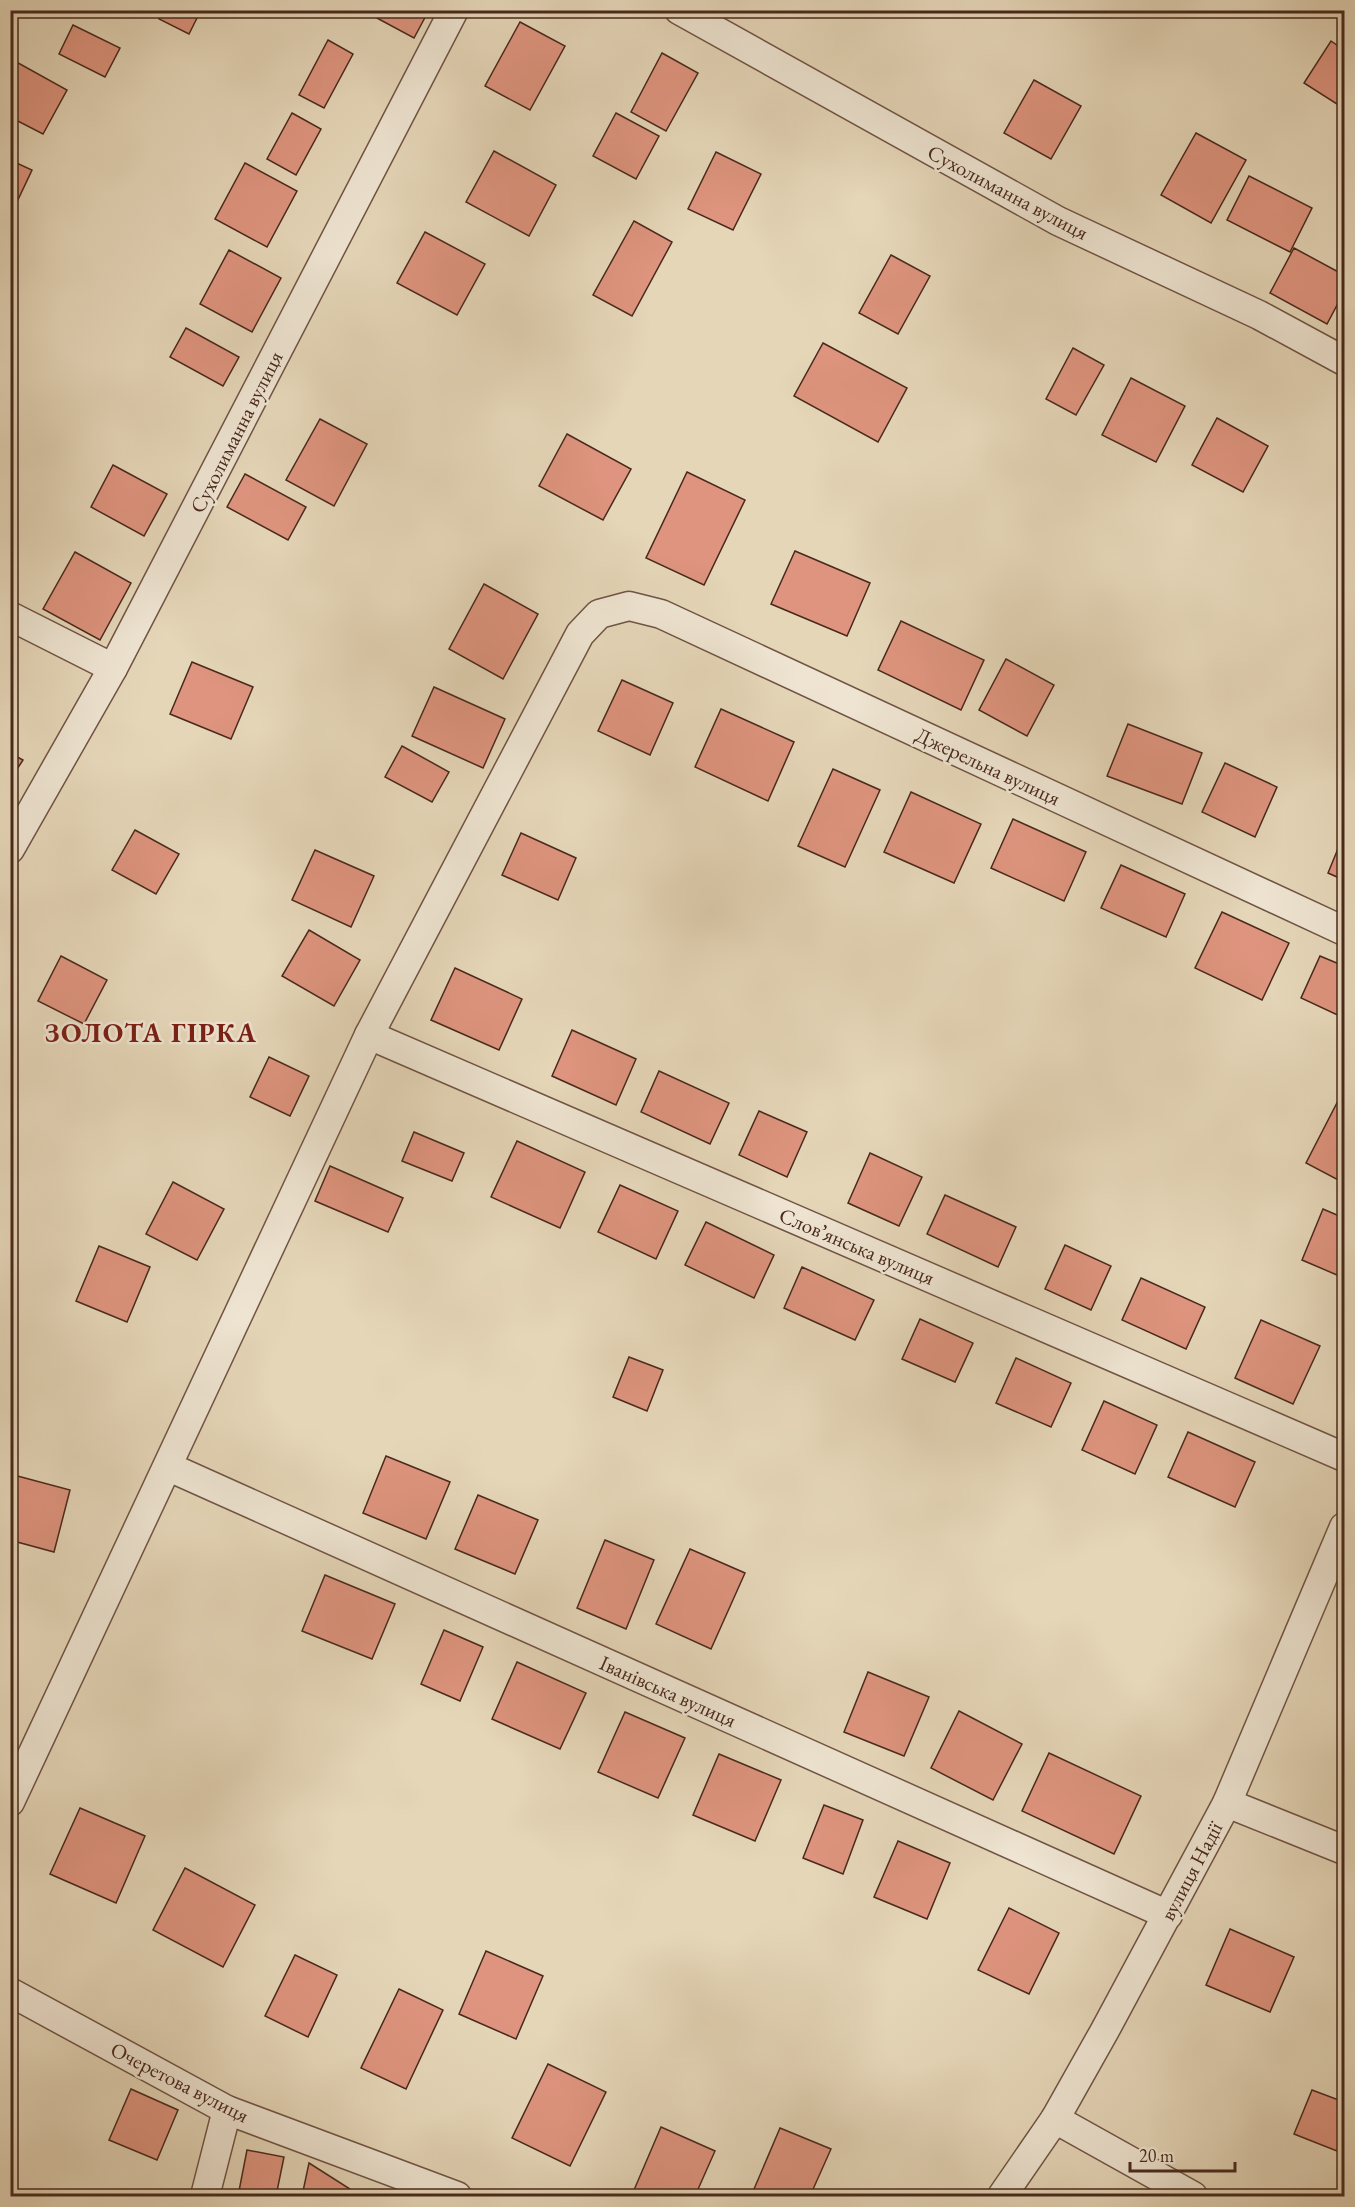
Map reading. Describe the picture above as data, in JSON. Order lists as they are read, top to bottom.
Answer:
{
  "streets": {
    "street": [
      "Сухолиманна вулиця",
      "Джерельна вулиця",
      "Словʼянська вулиця",
      "Іванівська вулиця",
      "вулиця Надії",
      "Очеретова вулиця"
    ]
  },
  "crossings": [
    ["Джерельна вулиця", "Словʼянська вулиця"],
    ["Іванівська вулиця", "вулиця Надії"]
  ],
  "districts": ["ЗОЛОТА ГІРКА"],
  "scale_bar": "20 m"
}
